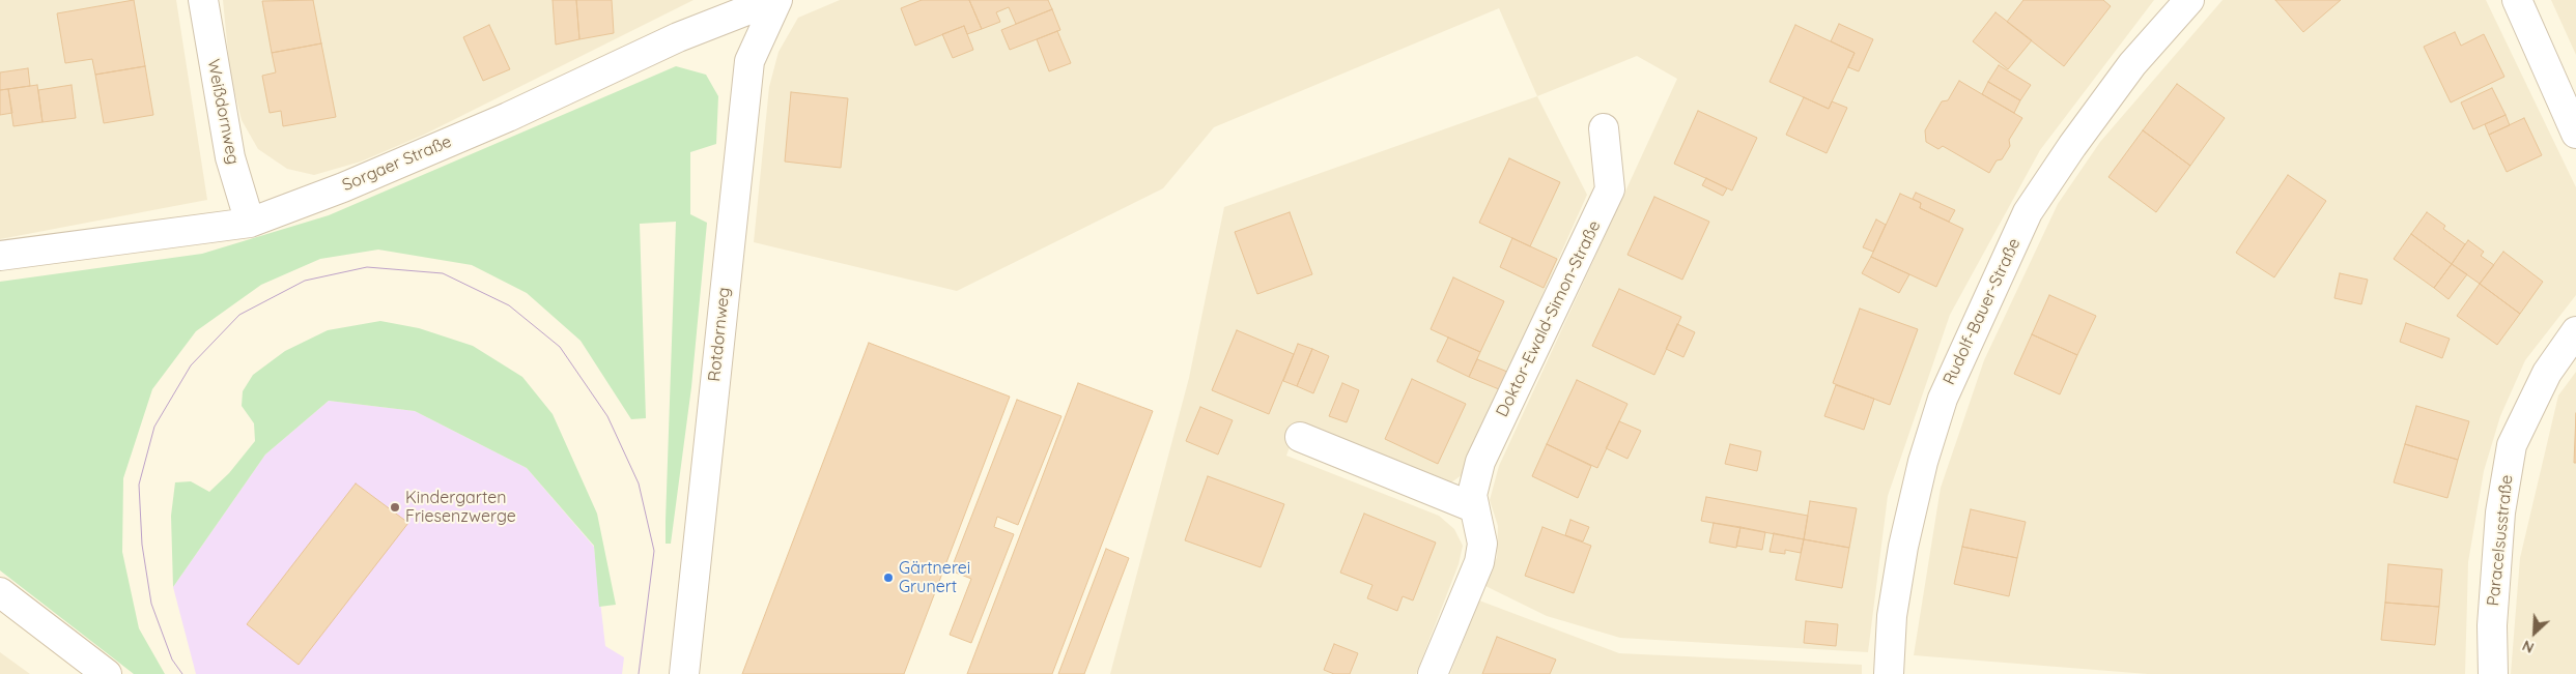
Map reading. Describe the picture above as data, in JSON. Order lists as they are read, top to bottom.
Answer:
{
  "streets": {
    "street": [
      "Weißdornweg",
      "Sorgaer Straße",
      "Rudolf-Bauer-Straße",
      "Doktor-Ewald-Simon-Straße",
      "Rotdornweg",
      "Paracelsusstraße"
    ]
  },
  "crossings": [
    ["Weißdornweg", "Sorgaer Straße"]
  ],
  "places": ["Kindergarten Friesenzwerge", "Gärtnerei Grunert"],
  "north": "bottom left"
}
